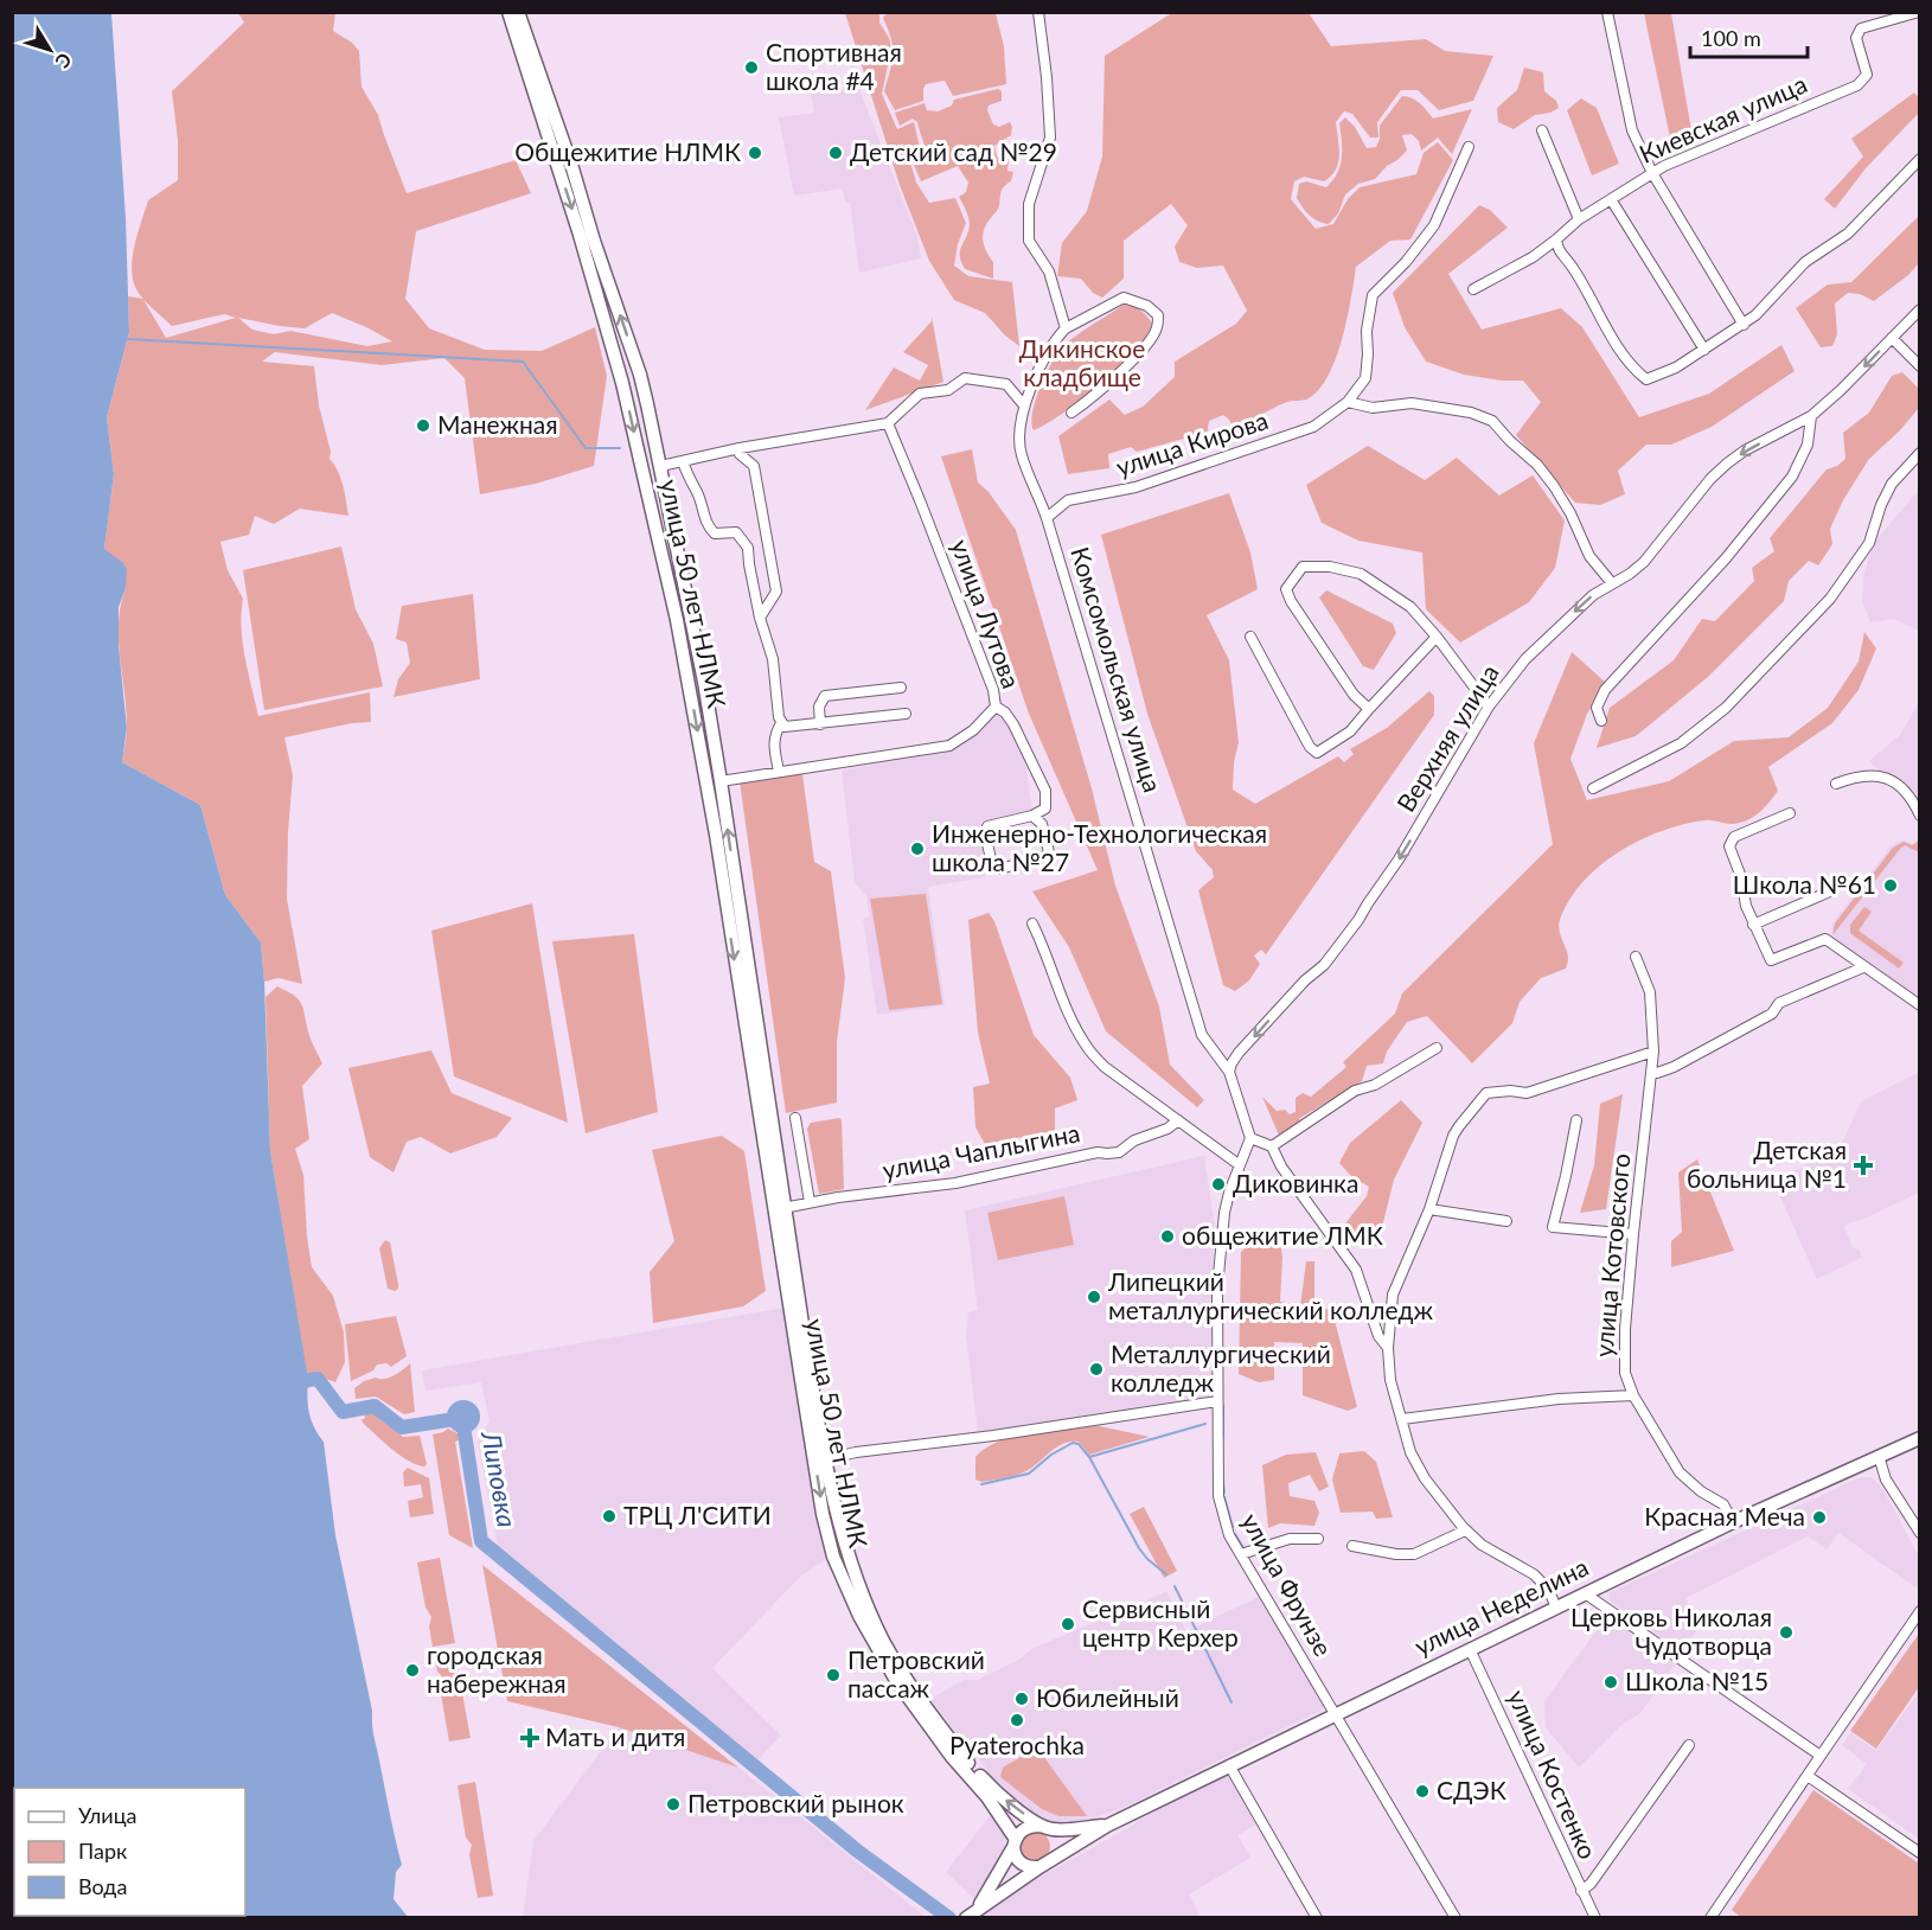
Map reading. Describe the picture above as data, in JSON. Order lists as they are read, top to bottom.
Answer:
{
  "streets": {
    "main road": ["улица 50 лет НЛМК", "улица Неделина"],
    "street": [
      "Киевская улица",
      "улица Кирова",
      "улица Лутова",
      "Комсомольская улица",
      "Верхняя улица",
      "улица Чаплыгина",
      "улица Котовского",
      "улица Фрунзе",
      "улица Костенко"
    ]
  },
  "crossings": [
    ["улица Кирова", "Комсомольская улица"],
    ["улица 50 лет НЛМК", "улица Лутова"],
    ["улица 50 лет НЛМК", "улица Чаплыгина"],
    ["улица 50 лет НЛМК", "улица Неделина"],
    ["Комсомольская улица", "Верхняя улица"],
    ["улица Котовского", "улица Неделина"],
    ["улица Фрунзе", "улица Неделина"],
    ["улица Неделина", "улица Костенко"]
  ],
  "water": ["Липовка"],
  "parks": ["Дикинское кладбище"],
  "places": {
    "other": [
      "Спортивная школа #4",
      "Общежитие НЛМК",
      "Детский сад №29",
      "Манежная",
      "Инженерно-Технологическая школа №27",
      "Школа №61",
      "Диковинка",
      "общежитие ЛМК",
      "Липецкий металлургический колледж",
      "Металлургический колледж",
      "ТРЦ Л'СИТИ",
      "Красная Меча",
      "Сервисный центр Керхер",
      "Церковь Николая Чудотворца",
      "городская набережная",
      "Петровский пассаж",
      "Школа №15",
      "Юбилейный",
      "Pyaterochka",
      "СДЭК",
      "Петровский рынок"
    ],
    "health": ["Детская больница №1", "Мать и дитя"]
  },
  "legend": ["Улица", "Парк", "Вода"],
  "scale_bar": "100 m",
  "north": "bottom right"
}
